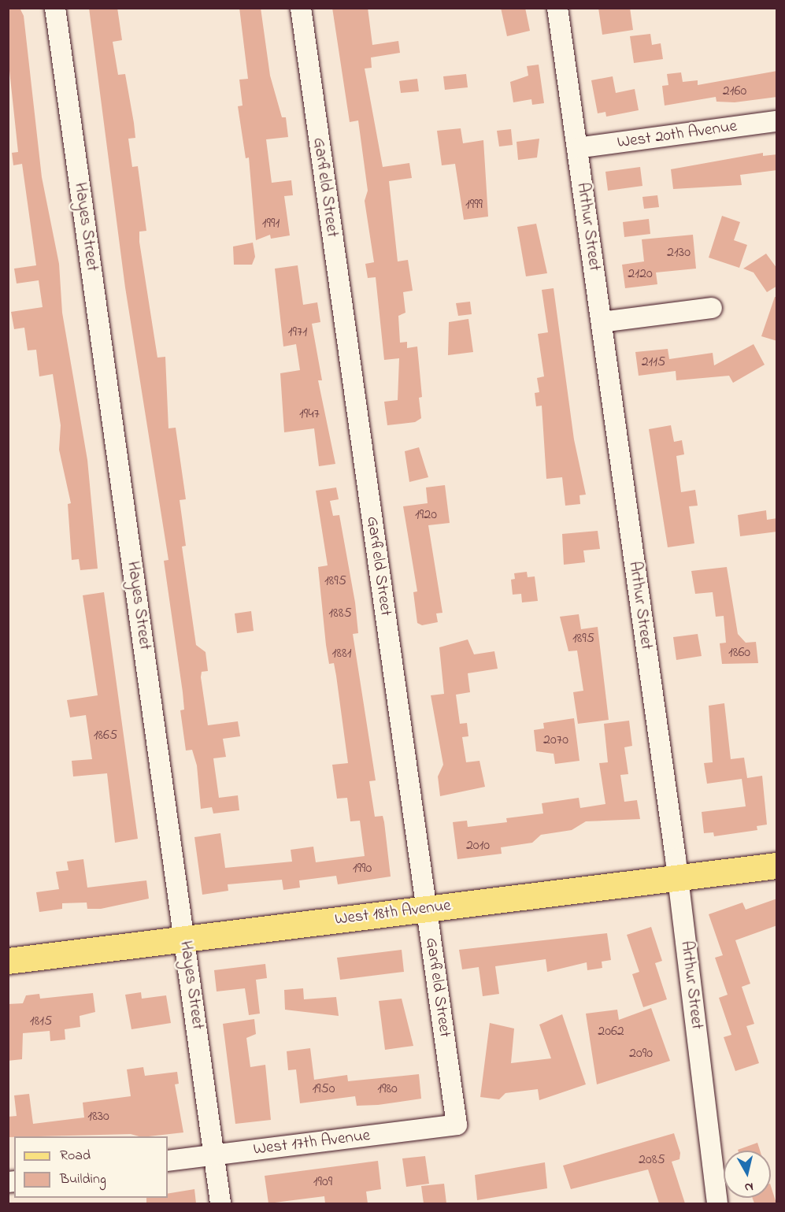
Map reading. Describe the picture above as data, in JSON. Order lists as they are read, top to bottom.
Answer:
{
  "streets": {
    "main road": ["West 18th Avenue"],
    "street": [
      "West 20th Avenue",
      "Garfield Street",
      "Hayes Street",
      "Arthur Street",
      "West 17th Avenue"
    ]
  },
  "crossings": [
    ["West 20th Avenue", "Arthur Street"],
    ["Garfield Street", "West 18th Avenue"],
    ["Garfield Street", "West 17th Avenue"],
    ["Hayes Street", "West 18th Avenue"],
    ["Hayes Street", "West 17th Avenue"],
    ["Arthur Street", "West 18th Avenue"]
  ],
  "house_numbers": [
    "2160",
    "1999",
    "1991",
    "2130",
    "2120",
    "1971",
    "2115",
    "1947",
    "1920",
    "1895",
    "1885",
    "1895",
    "1860",
    "1881",
    "1865",
    "2070",
    "2010",
    "1990",
    "1815",
    "2062",
    "2090",
    "1950",
    "1980",
    "1830",
    "2085",
    "1909"
  ],
  "legend": ["Road", "Building"],
  "north": "bottom"
}
